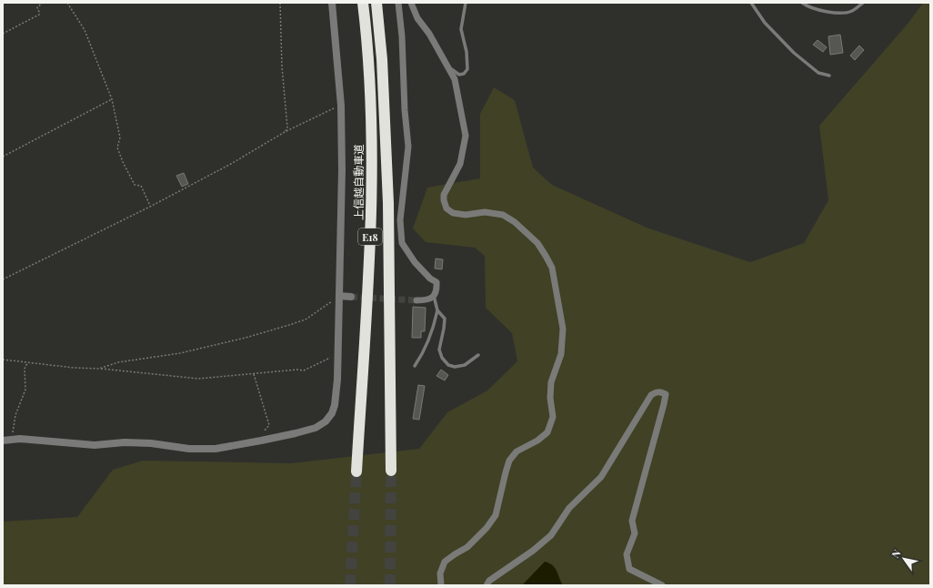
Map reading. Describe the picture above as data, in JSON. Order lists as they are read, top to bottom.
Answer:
{
  "streets": {
    "highway": ["上信越自動車道", "E18"]
  },
  "north": "top left"
}
